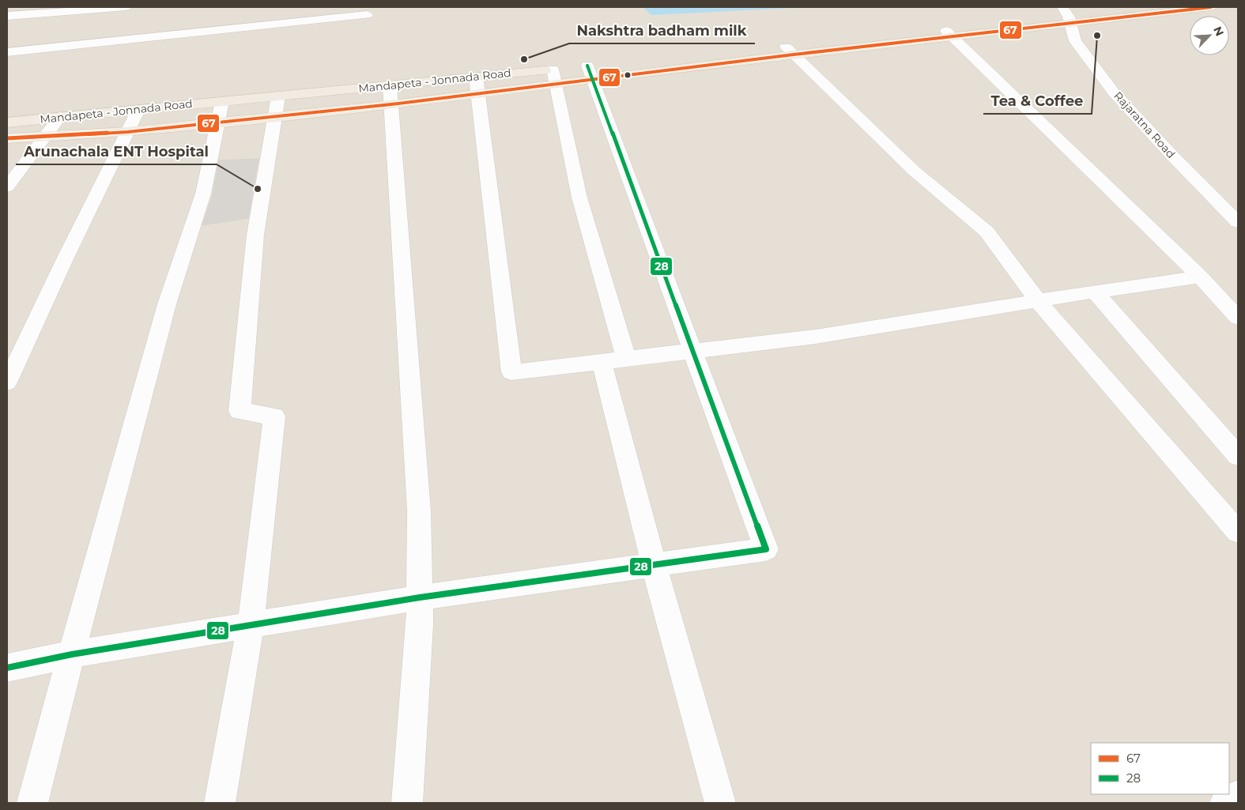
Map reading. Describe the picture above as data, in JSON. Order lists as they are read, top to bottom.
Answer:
{
  "streets": {
    "main road": ["Mandapeta - Jonnada Road"],
    "street": ["Rajaratna Road"]
  },
  "places": ["Tea & Coffee", "Nakshtra badham milk", "Arunachala ENT Hospital"],
  "lines": ["transit line 67", "transit line 28"],
  "legend": ["67", "28"],
  "north": "top right"
}
